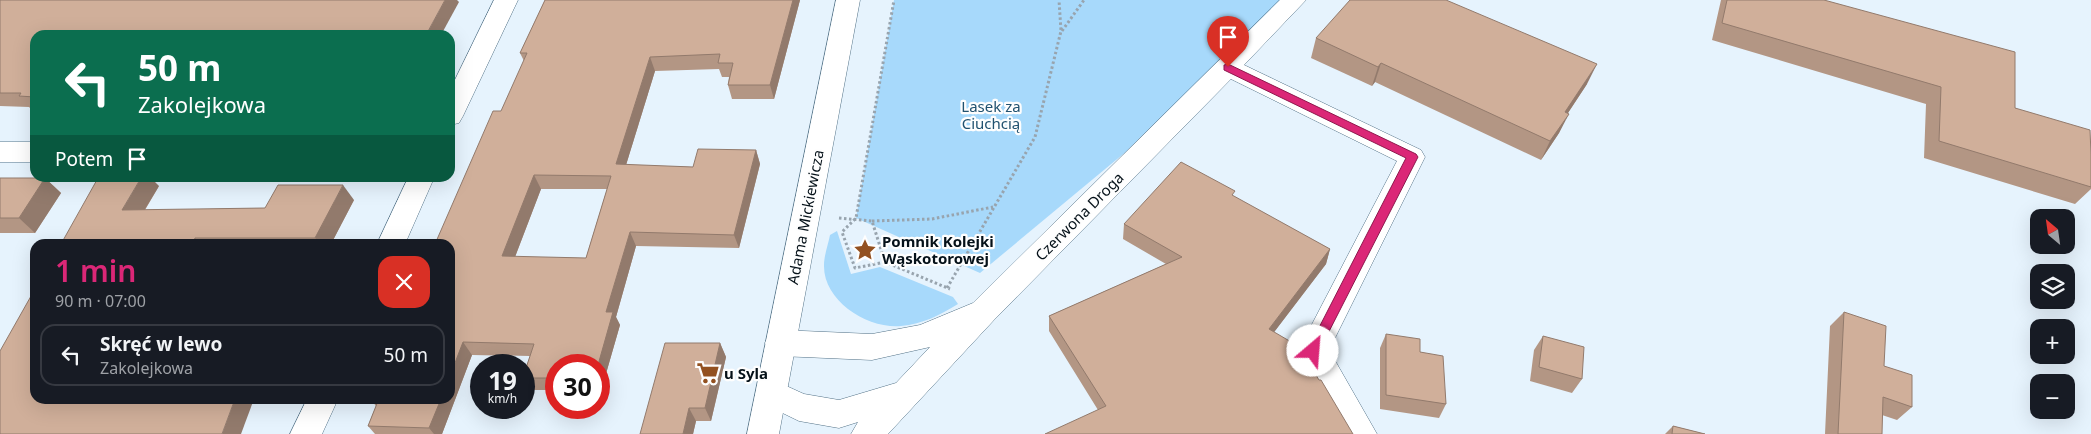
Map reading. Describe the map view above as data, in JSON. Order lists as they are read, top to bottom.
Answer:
{
  "streets": {
    "street": ["Czerwona Droga", "Adama Mickiewicza"]
  },
  "parks": ["Lasek za Ciuchcią"],
  "places": {
    "place": ["Pomnik Kolejki Wąskotorowej"],
    "supermarket": ["u Syla"]
  },
  "north": "top left",
  "page": {
    "turn": ["50 m", "Zakolejkowa"],
    "then": "Potem",
    "map_buttons": ["+", "−"],
    "heading": ["1 min", "90 m · 07:00"],
    "list": [
      {
        "name": "Skręć w lewo",
        "note": "Zakolejkowa",
        "value": "50 m"
      }
    ],
    "speed": "19 km/h",
    "limit": "30"
  }
}
